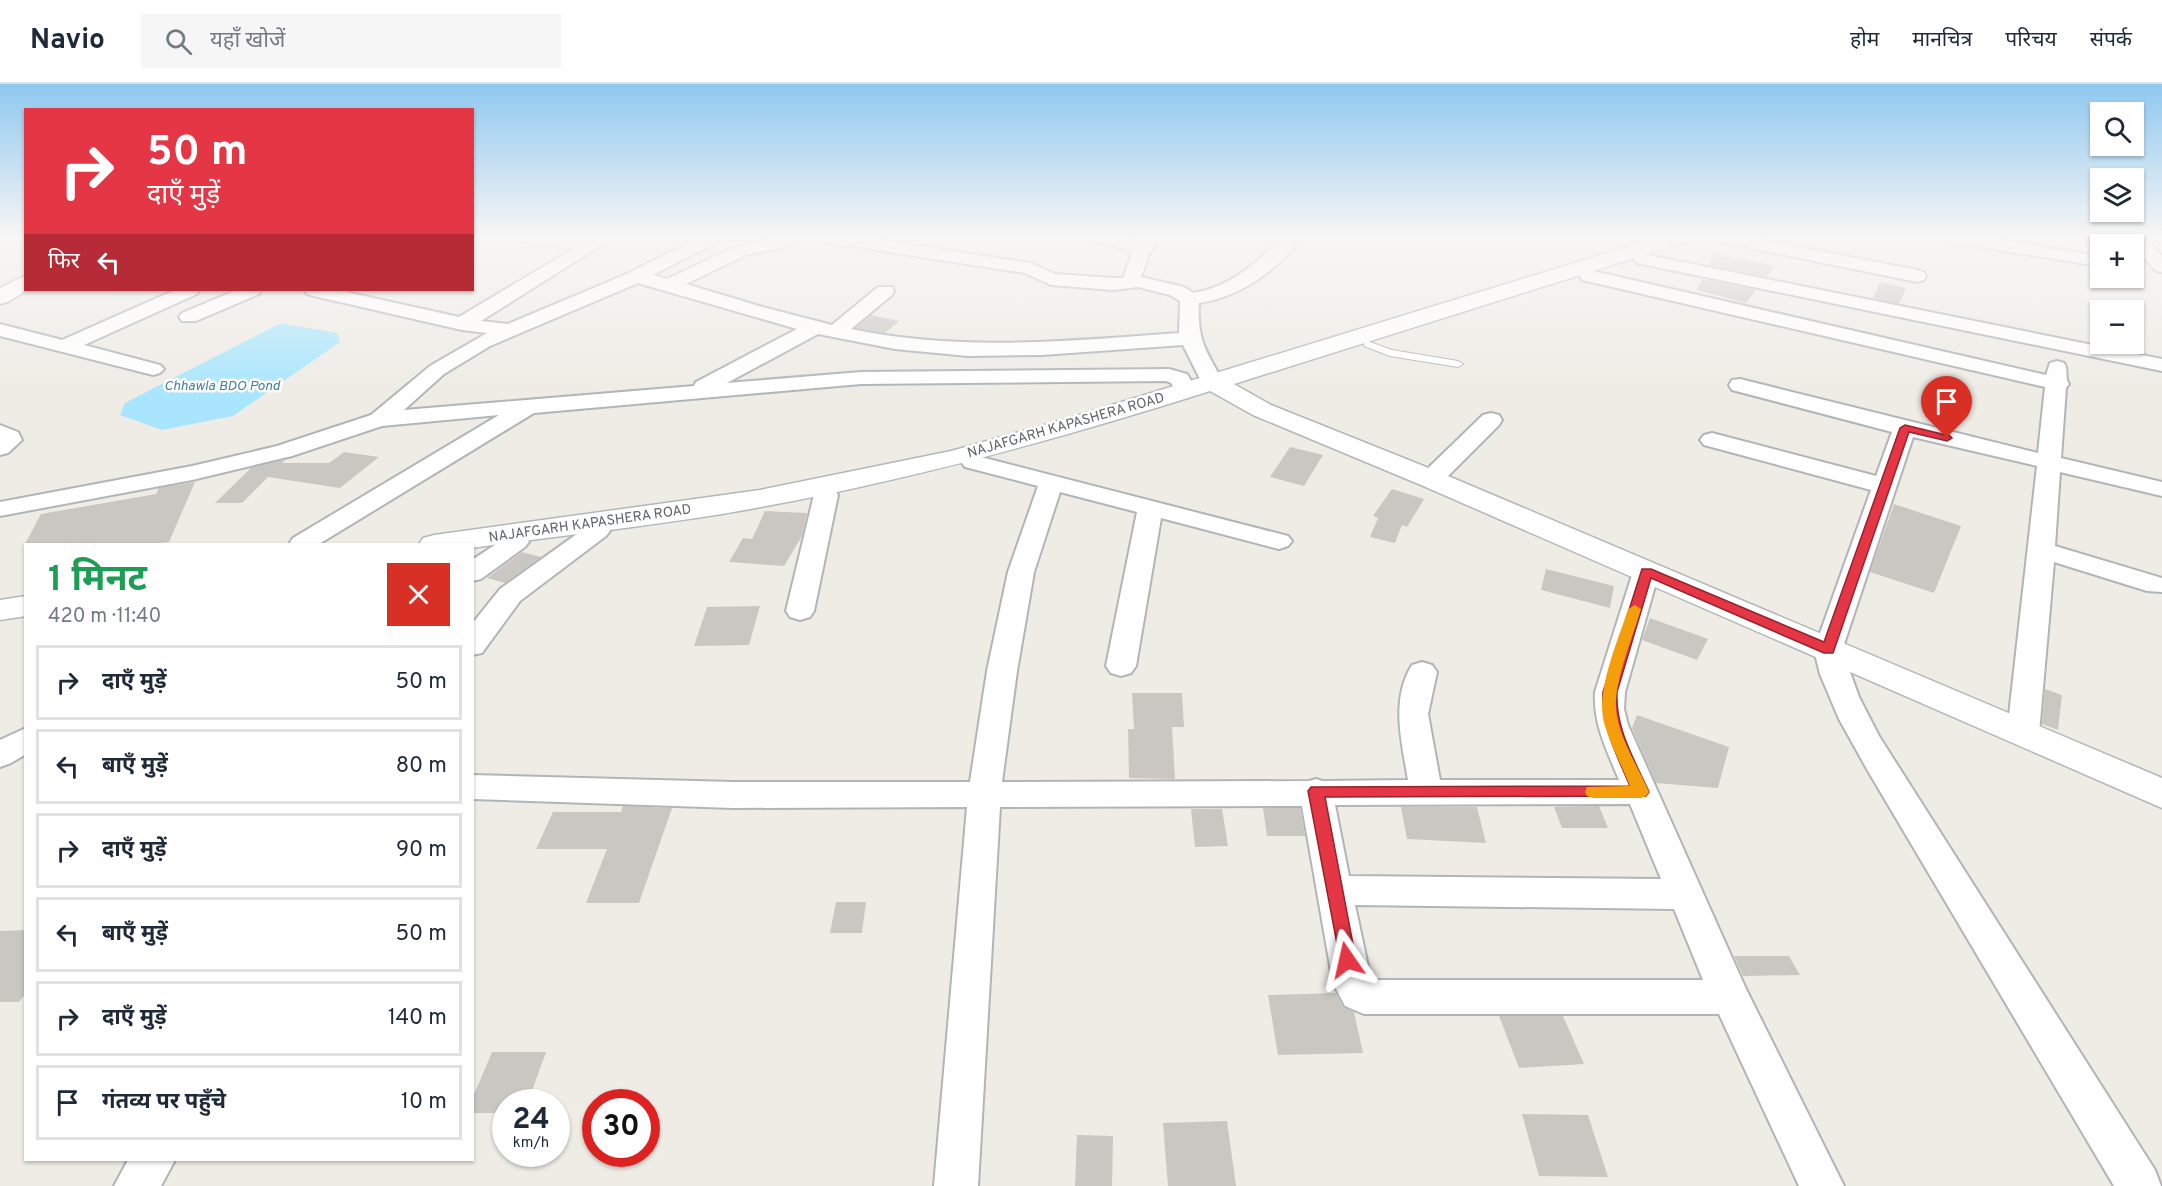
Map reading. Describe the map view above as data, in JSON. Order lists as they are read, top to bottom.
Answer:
{
  "streets": {
    "main road": ["NAJAFGARH KAPASHERA ROAD"]
  },
  "water": ["Chhawla BDO Pond"],
  "page": {
    "header": "Navio",
    "search": "यहाँ खोजें",
    "nav": [
      "होम",
      "मानचित्र",
      "परिचय",
      "संपर्क"
    ],
    "map_buttons": ["+", "−"],
    "turn": ["50 m", "दाएँ मुड़ें"],
    "then": "फिर",
    "heading": ["1 मिनट", "420 m · 11:40"],
    "list": [
      {
        "name": "दाएँ मुड़ें",
        "value": "50 m"
      },
      {
        "name": "बाएँ मुड़ें",
        "value": "80 m"
      },
      {
        "name": "दाएँ मुड़ें",
        "value": "90 m"
      },
      {
        "name": "बाएँ मुड़ें",
        "value": "50 m"
      },
      {
        "name": "दाएँ मुड़ें",
        "value": "140 m"
      },
      {
        "name": "गंतव्य पर पहुँचे",
        "value": "10 m"
      }
    ],
    "speed": "24 km/h",
    "limit": "30"
  }
}
